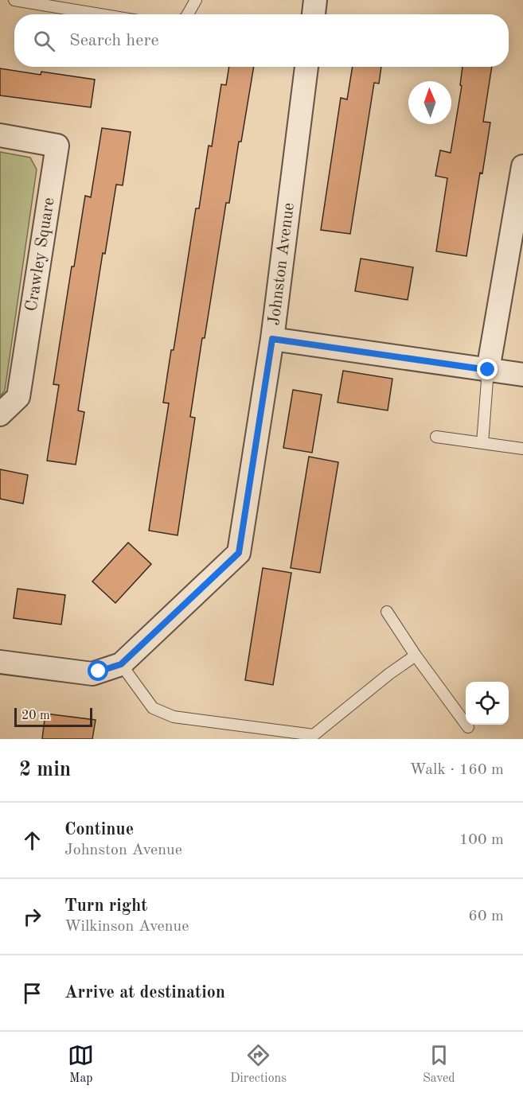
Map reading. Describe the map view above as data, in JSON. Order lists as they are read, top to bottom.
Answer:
{
  "streets": {
    "street": ["Crawley Square", "Johnston Avenue"]
  },
  "scale_bar": "20 m",
  "north": "top",
  "page": {
    "search": "Search here",
    "scale": "20 m",
    "heading": ["2 min", "Walk · 160 m"],
    "list": [
      ["Continue", "Johnston Avenue", "100 m"],
      ["Turn right", "Wilkinson Avenue", "60 m"],
      "Arrive at destination"
    ],
    "nav": ["Map", "Directions", "Saved"]
  }
}
